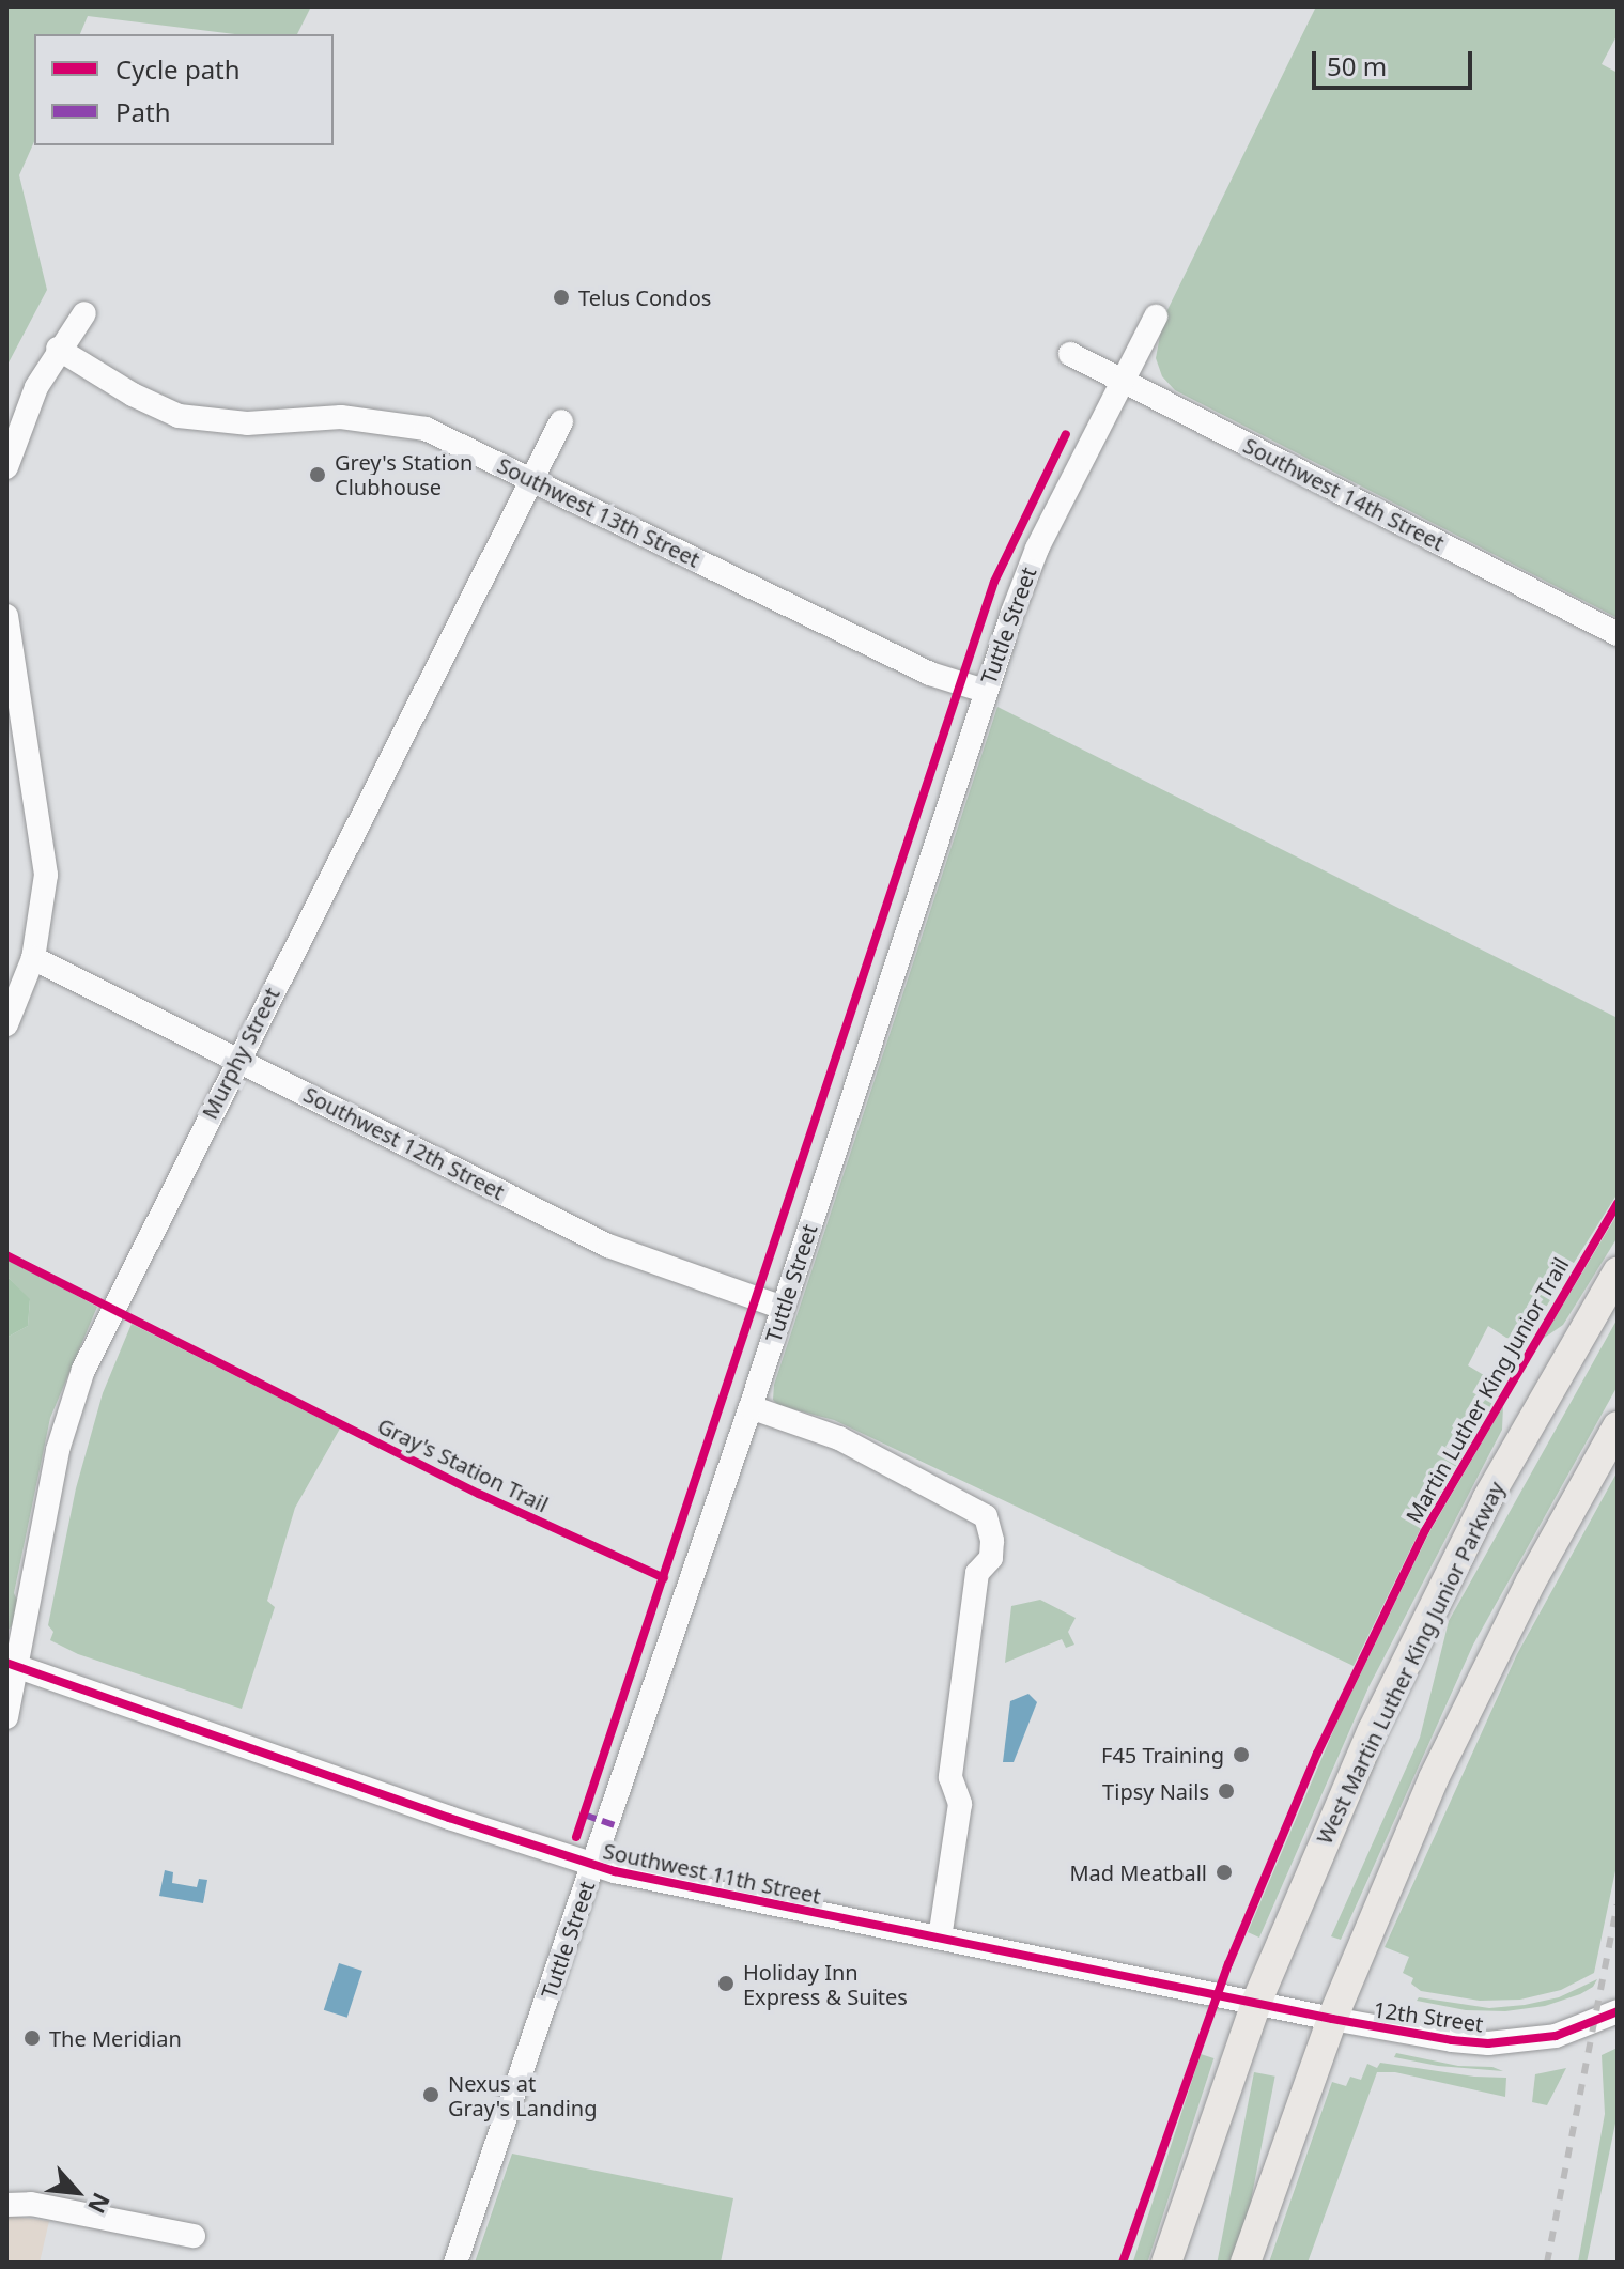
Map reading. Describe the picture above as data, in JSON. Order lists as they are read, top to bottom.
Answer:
{
  "streets": {
    "main road": ["West Martin Luther King Junior Parkway"],
    "street": [
      "Southwest 14th Street",
      "Southwest 13th Street",
      "Tuttle Street",
      "Murphy Street",
      "Southwest 12th Street",
      "Southwest 11th Street",
      "12th Street"
    ],
    "cycle path": ["Martin Luther King Junior Trail", "Gray's Station Trail"]
  },
  "crossings": [
    ["Southwest 14th Street", "Tuttle Street"],
    ["Southwest 13th Street", "Tuttle Street"],
    ["Southwest 13th Street", "Murphy Street"],
    ["Tuttle Street", "Southwest 12th Street"],
    ["Tuttle Street", "Southwest 11th Street"],
    ["Murphy Street", "Southwest 12th Street"],
    ["Murphy Street", "Southwest 11th Street"],
    ["West Martin Luther King Junior Parkway", "Southwest 11th Street"],
    ["Southwest 11th Street", "12th Street"]
  ],
  "places": [
    "Telus Condos",
    "Grey's Station Clubhouse",
    "F45 Training",
    "Tipsy Nails",
    "Mad Meatball",
    "Holiday Inn Express & Suites",
    "The Meridian",
    "Nexus at Gray's Landing"
  ],
  "legend": ["Cycle path", "Path"],
  "scale_bar": "50 m",
  "north": "bottom right"
}
